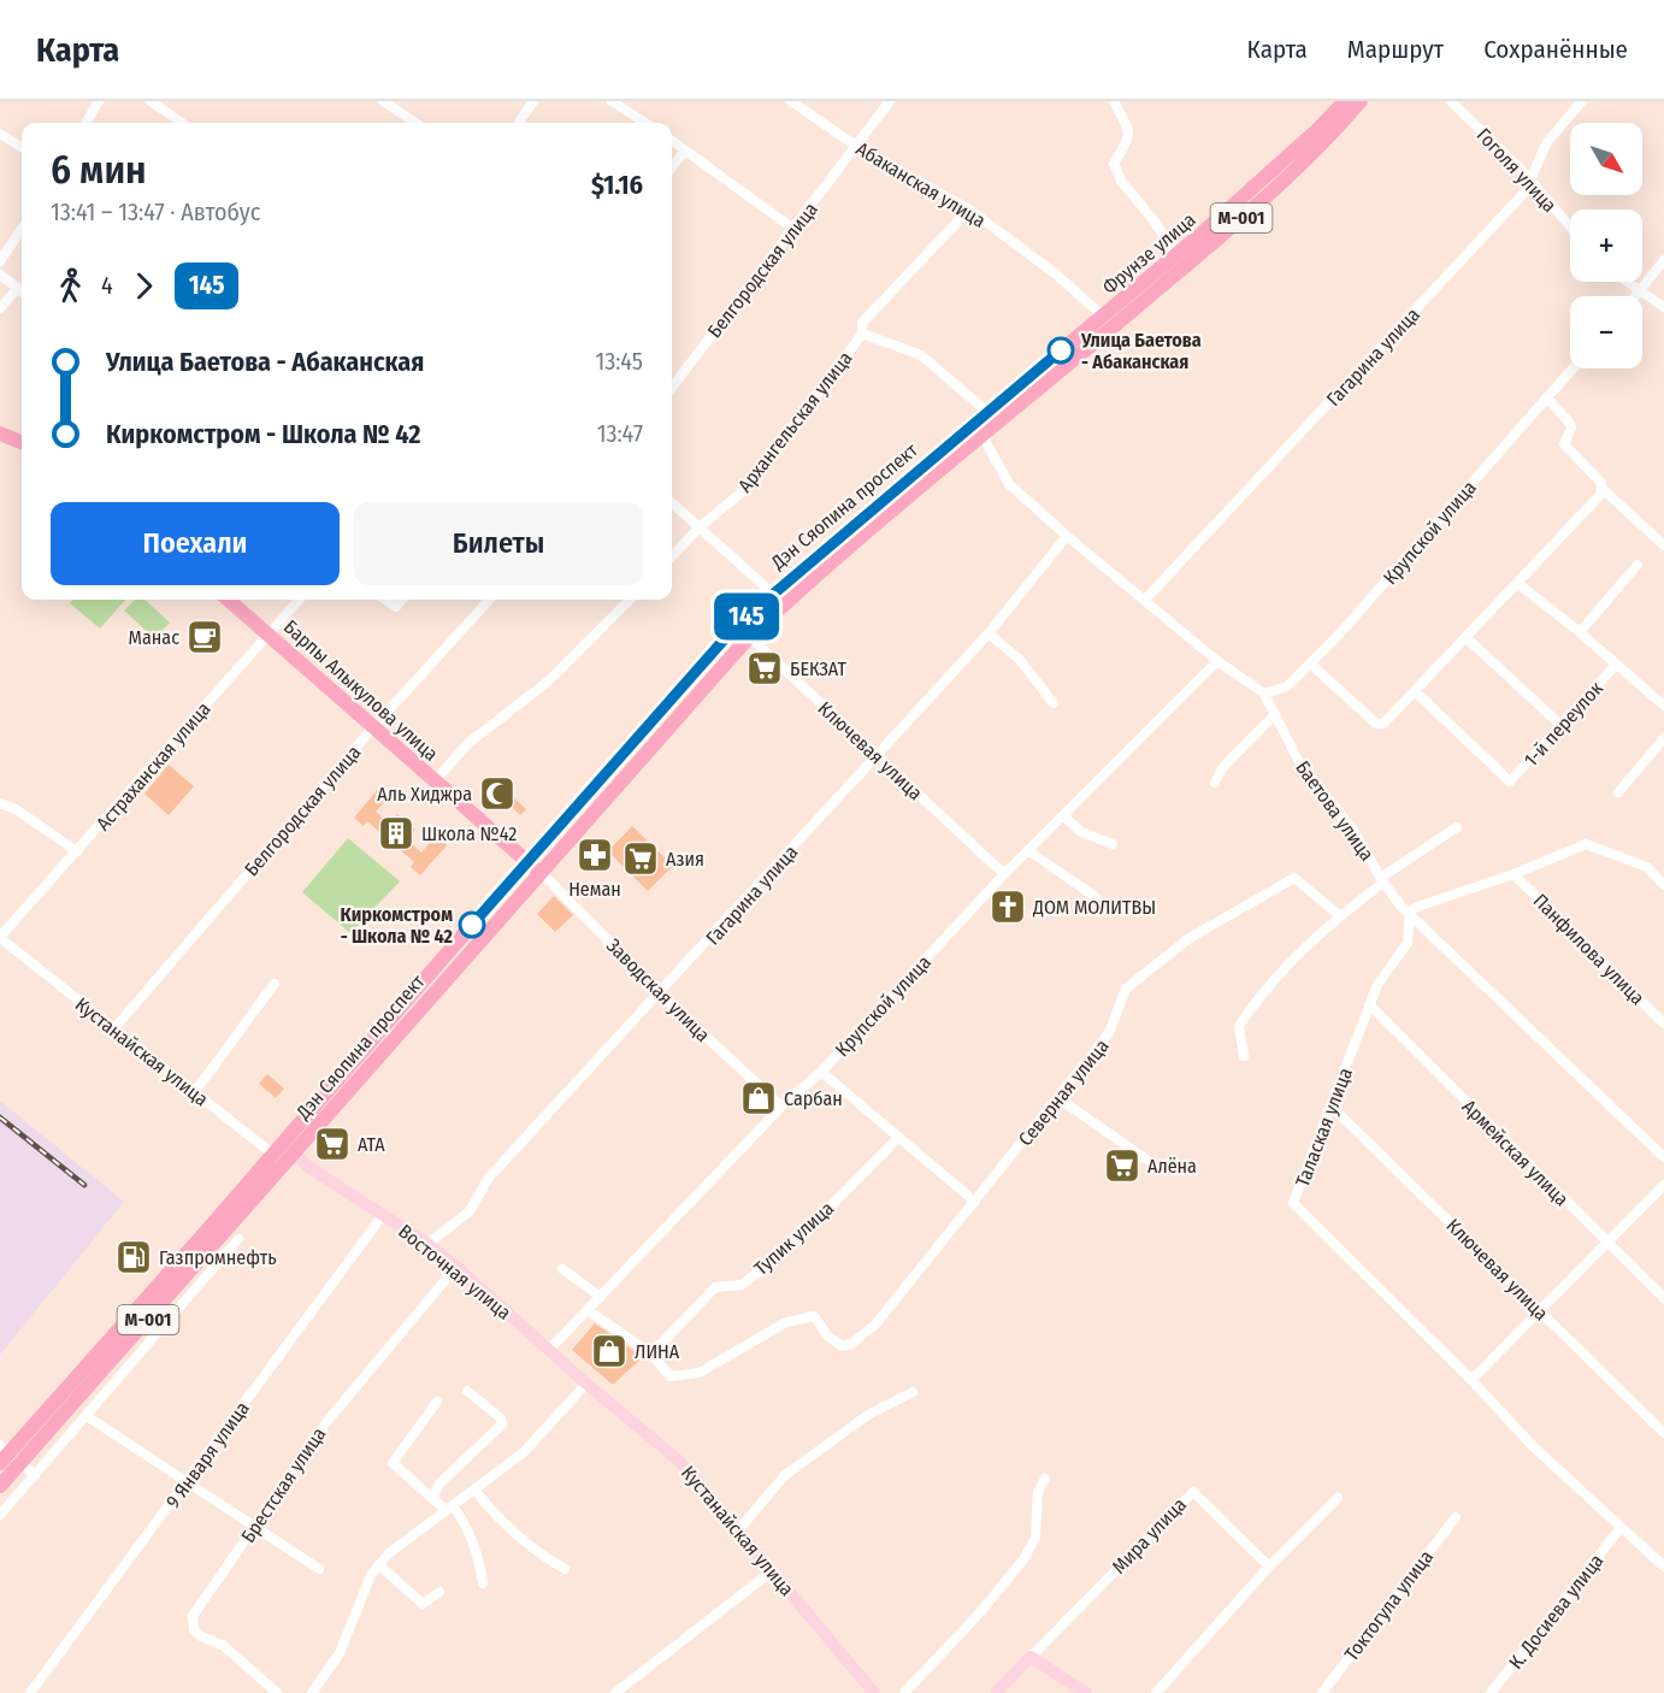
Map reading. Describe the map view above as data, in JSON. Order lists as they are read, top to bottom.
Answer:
{
  "streets": {
    "main road": [
      "M-001",
      "Фрунзе улица",
      "Дэн Сяопина проспект",
      "Барпы Алыкулова улица"
    ],
    "street": [
      "Гоголя улица",
      "Абаканская улица",
      "Белгородская улица",
      "Гагарина улица",
      "Архангельская улица",
      "Крупской улица",
      "1-й переулок",
      "Ключевая улица",
      "Астраханская улица",
      "Баетова улица",
      "Панфилова улица",
      "Заводская улица",
      "Кустанайская улица",
      "Северная улица",
      "Талаская улица",
      "Армейская улица",
      "Тупик улица",
      "Восточная улица",
      "9 Января улица",
      "Брестская улица",
      "Мира улица",
      "Токтогула улица",
      "К. Досиева улица"
    ]
  },
  "crossings": [
    ["Гоголя улица", "Гагарина улица"],
    ["Абаканская улица", "Фрунзе улица"],
    ["Абаканская улица", "Белгородская улица"],
    ["Абаканская улица", "Архангельская улица"],
    ["Абаканская улица", "Дэн Сяопина проспект"],
    ["Фрунзе улица", "Дэн Сяопина проспект"],
    ["Белгородская улица", "Барпы Алыкулова улица"],
    ["Белгородская улица", "Кустанайская улица"],
    ["Гагарина улица", "Ключевая улица"],
    ["Гагарина улица", "Баетова улица"],
    ["Гагарина улица", "Заводская улица"],
    ["Гагарина улица", "Восточная улица"],
    ["Дэн Сяопина проспект", "Барпы Алыкулова улица"],
    ["Дэн Сяопина проспект", "Ключевая улица"],
    ["Дэн Сяопина проспект", "Баетова улица"],
    ["Дэн Сяопина проспект", "Заводская улица"],
    ["Дэн Сяопина проспект", "Кустанайская улица"],
    ["Дэн Сяопина проспект", "Восточная улица"],
    ["Крупской улица", "Ключевая улица"],
    ["Крупской улица", "Баетова улица"],
    ["Крупской улица", "Заводская улица"],
    ["Крупской улица", "Восточная улица"],
    ["Барпы Алыкулова улица", "Астраханская улица"],
    ["Барпы Алыкулова улица", "Заводская улица"],
    ["Ключевая улица", "Талаская улица"],
    ["Астраханская улица", "Кустанайская улица"],
    ["Баетова улица", "Талаская улица"],
    ["Кустанайская улица", "Восточная улица"],
    ["Северная улица", "Тупик улица"],
    ["Талаская улица", "Армейская улица"],
    ["Талаская улица", "К. Досиева улица"],
    ["Восточная улица", "9 Января улица"],
    ["Восточная улица", "Брестская улица"]
  ],
  "places": {
    "other": ["Улица Баетова - Абаканская", "Киркомстром - Школа № 42"],
    "cafe": ["Манас"],
    "supermarket": [
      "БЕКЗАТ",
      "Азия",
      "АТА",
      "Алёна"
    ],
    "mosque": ["Аль Хиджра"],
    "building": ["Школа №42"],
    "pharmacy": ["Неман"],
    "church": ["ДОМ МОЛИТВЫ"],
    "shop": ["Сарбан", "ЛИНА"],
    "fuel station": ["Газпромнефть"]
  },
  "lines": ["bus line 145"],
  "north": "bottom right",
  "page": {
    "header": "Карта",
    "nav": ["Карта", "Маршрут", "Сохранённые"],
    "on_map": "145",
    "map_buttons": ["+", "−"],
    "heading": ["6 мин", "13:41 – 13:47 · Автобус", "$1.16"],
    "legs": ["4", "145"],
    "list": [
      {
        "name": "Улица Баетова - Абаканская",
        "value": "13:45"
      },
      {
        "name": "Киркомстром - Школа № 42",
        "value": "13:47"
      }
    ],
    "buttons": ["Поехали", "Билеты"]
  }
}
